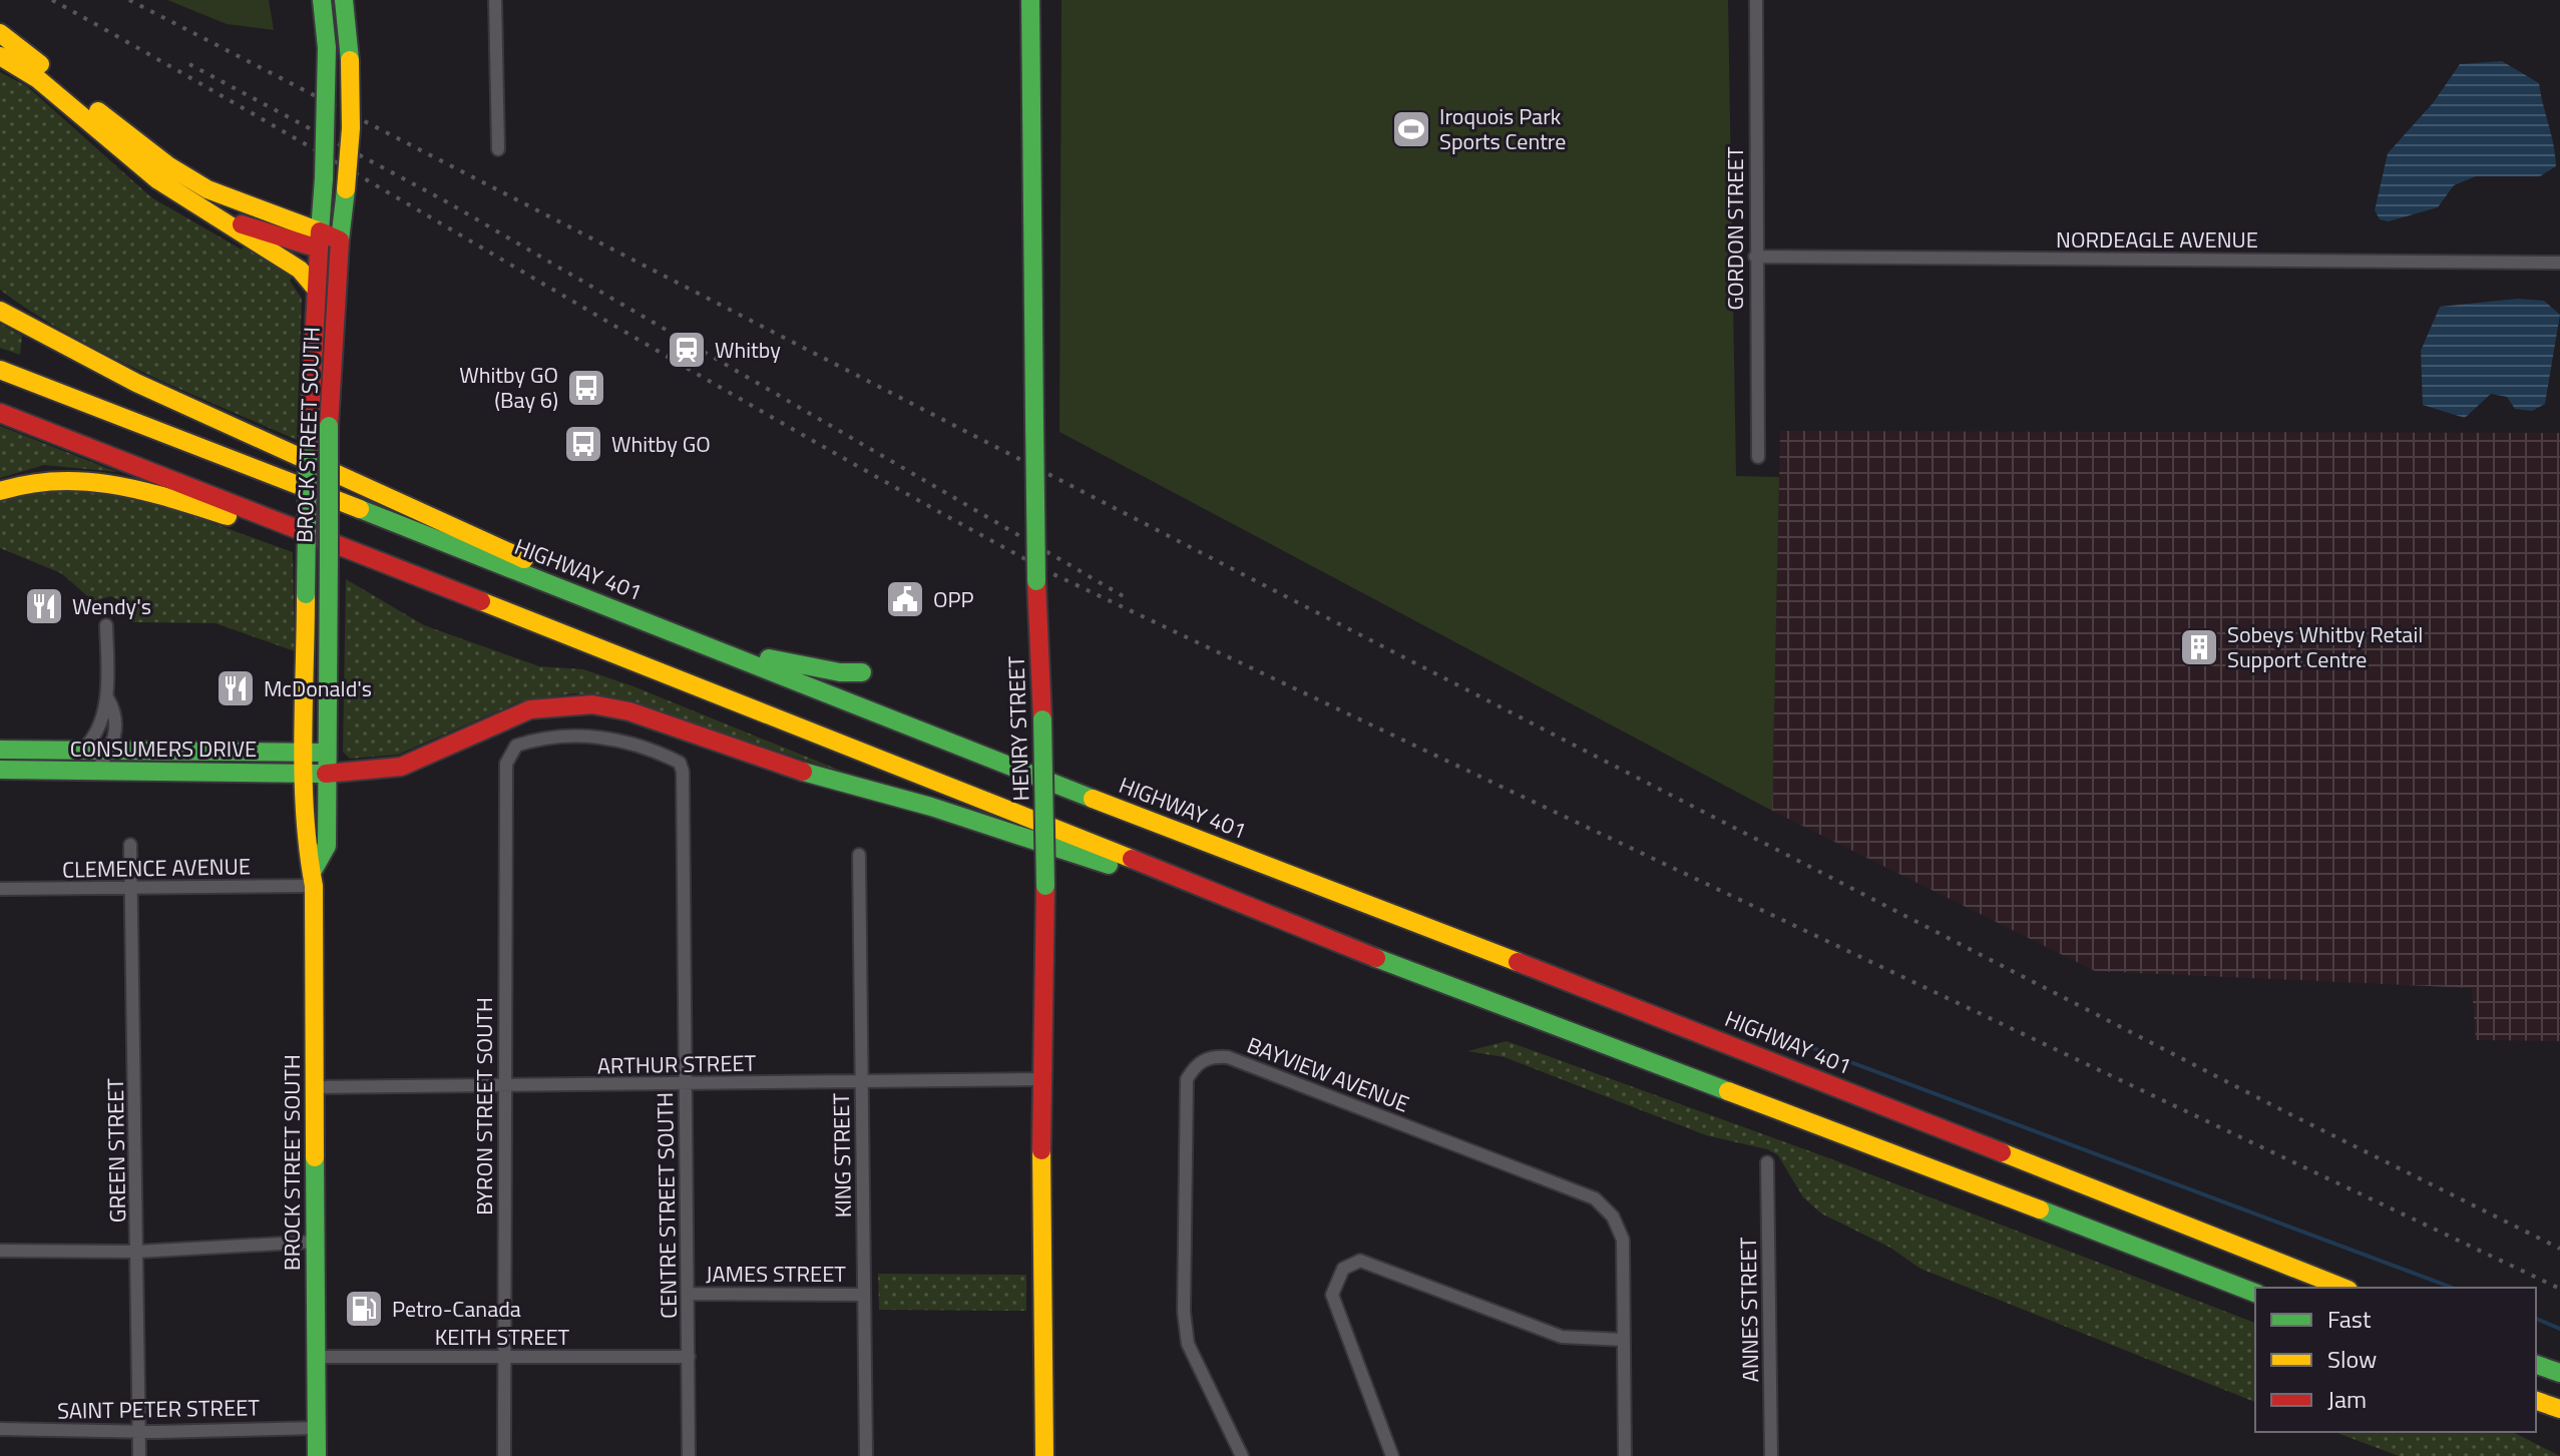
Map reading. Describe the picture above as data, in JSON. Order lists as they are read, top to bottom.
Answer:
{
  "streets": {
    "main road": [
      "BROCK STREET SOUTH",
      "HIGHWAY 401",
      "HENRY STREET",
      "CONSUMERS DRIVE"
    ],
    "street": [
      "GORDON STREET",
      "NORDEAGLE AVENUE",
      "CLEMENCE AVENUE",
      "ARTHUR STREET",
      "BAYVIEW AVENUE",
      "BYRON STREET SOUTH",
      "GREEN STREET",
      "KING STREET",
      "CENTRE STREET SOUTH",
      "JAMES STREET",
      "ANNES STREET",
      "KEITH STREET",
      "SAINT PETER STREET"
    ]
  },
  "crossings": [
    ["GORDON STREET", "NORDEAGLE AVENUE"],
    ["BROCK STREET SOUTH", "CONSUMERS DRIVE"],
    ["BROCK STREET SOUTH", "CLEMENCE AVENUE"],
    ["BROCK STREET SOUTH", "ARTHUR STREET"],
    ["BROCK STREET SOUTH", "KEITH STREET"],
    ["BROCK STREET SOUTH", "SAINT PETER STREET"],
    ["HENRY STREET", "ARTHUR STREET"],
    ["CLEMENCE AVENUE", "GREEN STREET"],
    ["ARTHUR STREET", "BYRON STREET SOUTH"],
    ["ARTHUR STREET", "KING STREET"],
    ["ARTHUR STREET", "CENTRE STREET SOUTH"],
    ["BYRON STREET SOUTH", "CENTRE STREET SOUTH"],
    ["BYRON STREET SOUTH", "KEITH STREET"],
    ["GREEN STREET", "SAINT PETER STREET"],
    ["KING STREET", "JAMES STREET"],
    ["CENTRE STREET SOUTH", "JAMES STREET"],
    ["CENTRE STREET SOUTH", "KEITH STREET"]
  ],
  "places": {
    "sports": ["Iroquois Park Sports Centre"],
    "station": ["Whitby"],
    "bus stop": ["Whitby GO (Bay 6)", "Whitby GO"],
    "public building": ["OPP"],
    "restaurant": ["Wendy's", "McDonald's"],
    "building": ["Sobeys Whitby Retail Support Centre"],
    "fuel station": ["Petro-Canada"]
  },
  "legend": ["Fast", "Slow", "Jam"]
}
